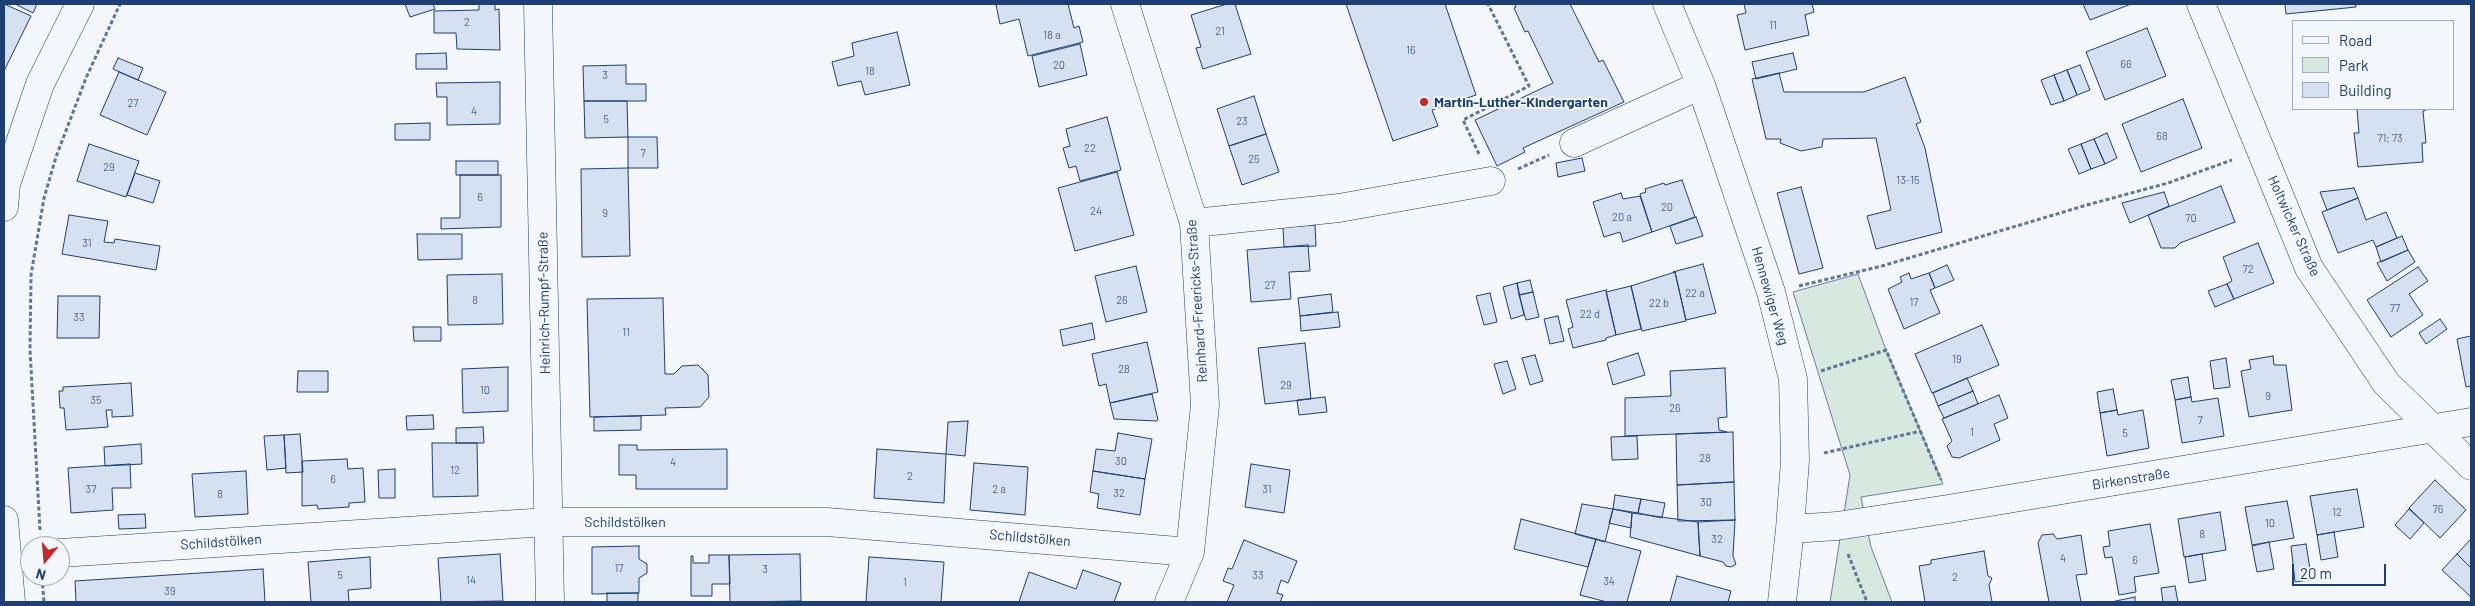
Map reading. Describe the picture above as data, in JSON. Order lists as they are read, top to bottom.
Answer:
{
  "streets": {
    "street": [
      "Holtwicker Straße",
      "Hennewiger Weg",
      "Reinhard-Freericks-Straße",
      "Heinrich-Rumpf-Straße",
      "Birkenstraße",
      "Schildstölken"
    ]
  },
  "crossings": [
    ["Holtwicker Straße", "Birkenstraße"],
    ["Hennewiger Weg", "Birkenstraße"],
    ["Reinhard-Freericks-Straße", "Schildstölken"],
    ["Heinrich-Rumpf-Straße", "Schildstölken"]
  ],
  "places": ["Martin-Luther-Kindergarten"],
  "house_numbers": [
    "2",
    "11",
    "21",
    "18 a",
    "16",
    "66",
    "20",
    "18",
    "3",
    "27",
    "4",
    "5",
    "23",
    "68",
    "71; 73",
    "22",
    "7",
    "25",
    "29",
    "13-15",
    "6",
    "20",
    "24",
    "9",
    "20 a",
    "70",
    "31",
    "72",
    "27",
    "22 a",
    "8",
    "26",
    "17",
    "22 b",
    "77",
    "22 d",
    "33",
    "11",
    "19",
    "28",
    "29",
    "10",
    "9",
    "35",
    "26",
    "7",
    "1",
    "5",
    "28",
    "30",
    "4",
    "12",
    "2",
    "6",
    "37",
    "2 a",
    "31",
    "32",
    "8",
    "30",
    "76",
    "12",
    "10",
    "8",
    "32",
    "4",
    "6",
    "17",
    "3",
    "5",
    "33",
    "2",
    "14",
    "34",
    "1",
    "39"
  ],
  "legend": ["Road", "Park", "Building"],
  "scale_bar": "20 m",
  "north": "bottom"
}
